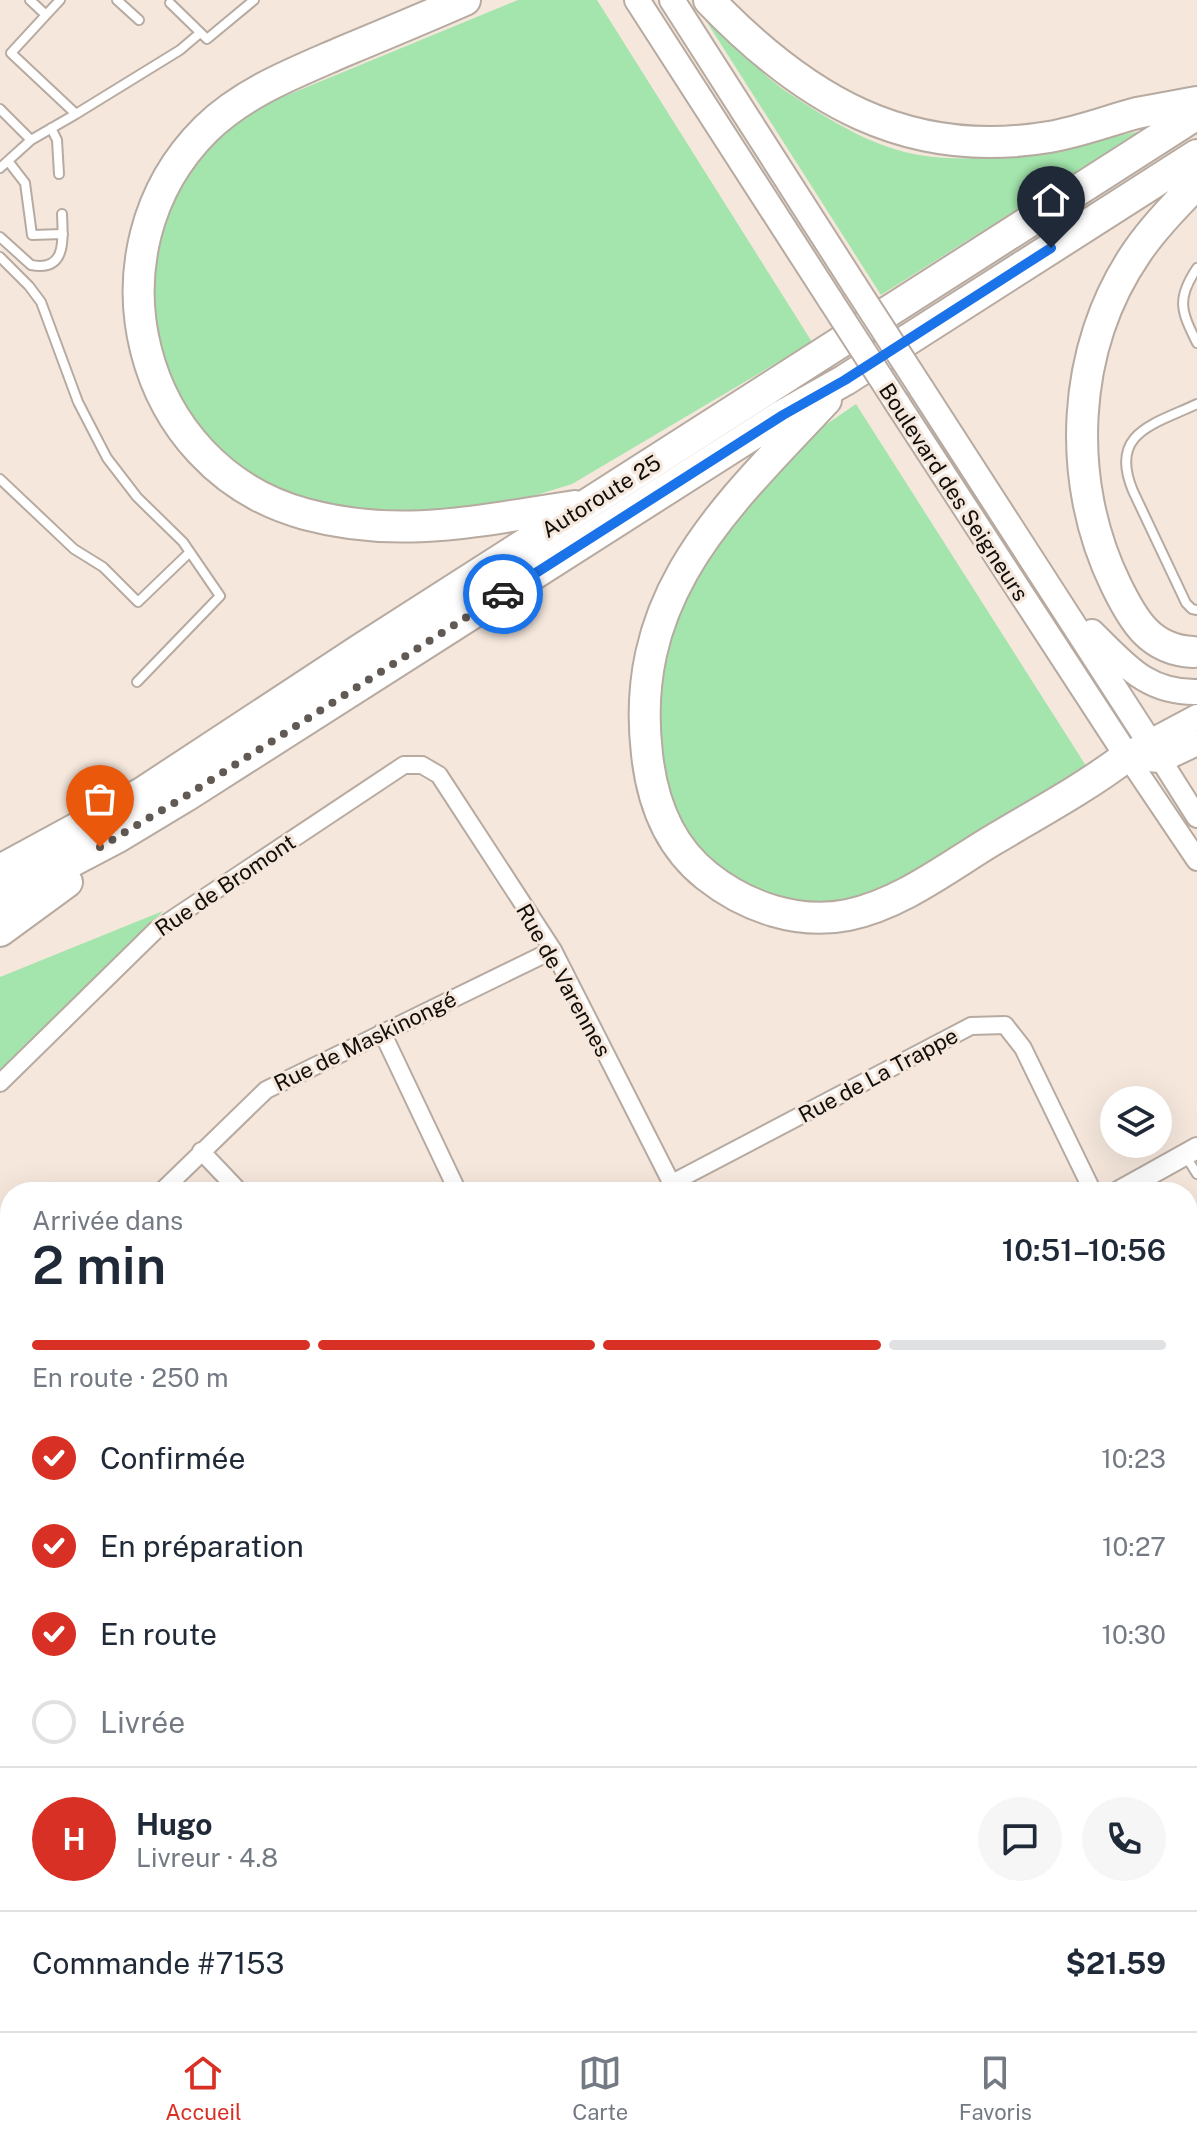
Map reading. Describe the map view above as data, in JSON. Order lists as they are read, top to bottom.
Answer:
{
  "streets": {
    "highway": ["Autoroute 25"],
    "main road": ["Boulevard des Seigneurs"],
    "street": [
      "Rue de Bromont",
      "Rue de Varennes",
      "Rue de Maskinongé",
      "Rue de La Trappe"
    ]
  },
  "crossings": [
    ["Rue de Bromont", "Rue de Varennes"],
    ["Rue de Varennes", "Rue de Maskinongé"]
  ],
  "page": {
    "heading": ["2 min", "Arrivée dans", "10:51–10:56"],
    "panel": [
      "Hugo",
      "Livreur · 4.8",
      "Commande #7153",
      "$21.59"
    ],
    "bar": "En route · 250 m",
    "list": [
      ["Confirmée", "10:23"],
      ["En préparation", "10:27"],
      ["En route", "10:30"],
      "Livrée"
    ],
    "round": "H",
    "tabs": ["Accueil", "Carte", "Favoris"]
  }
}
